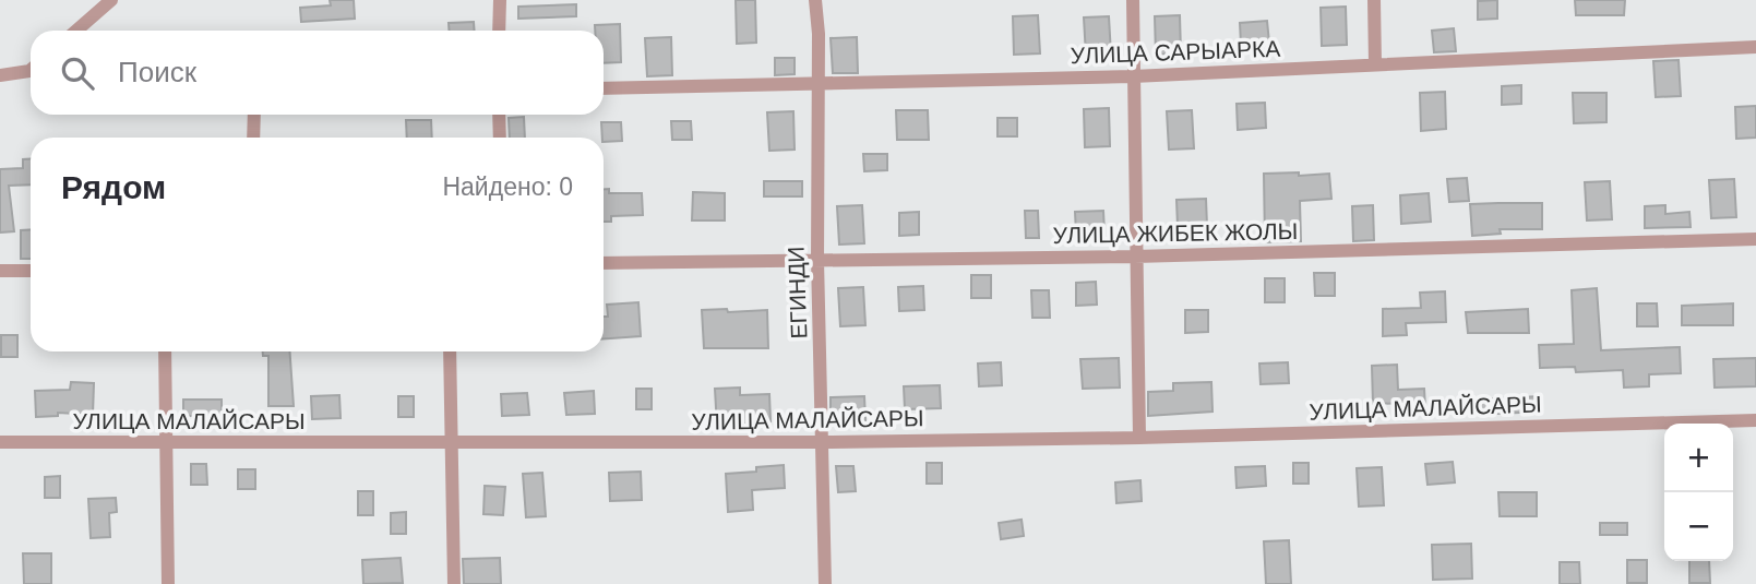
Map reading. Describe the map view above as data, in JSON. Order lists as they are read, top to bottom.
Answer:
{
  "streets": {
    "street": [
      "УЛИЦА САРЫАРКА",
      "УЛИЦА ЖИБЕК ЖОЛЫ",
      "ЕГИНДИ",
      "УЛИЦА МАЛАЙСАРЫ"
    ]
  },
  "crossings": [
    ["УЛИЦА САРЫАРКА", "ЕГИНДИ"],
    ["УЛИЦА ЖИБЕК ЖОЛЫ", "ЕГИНДИ"],
    ["ЕГИНДИ", "УЛИЦА МАЛАЙСАРЫ"]
  ],
  "page": {
    "search": "Поиск",
    "heading": ["Рядом", "Найдено: 0"],
    "map_buttons": ["+", "−"]
  }
}
